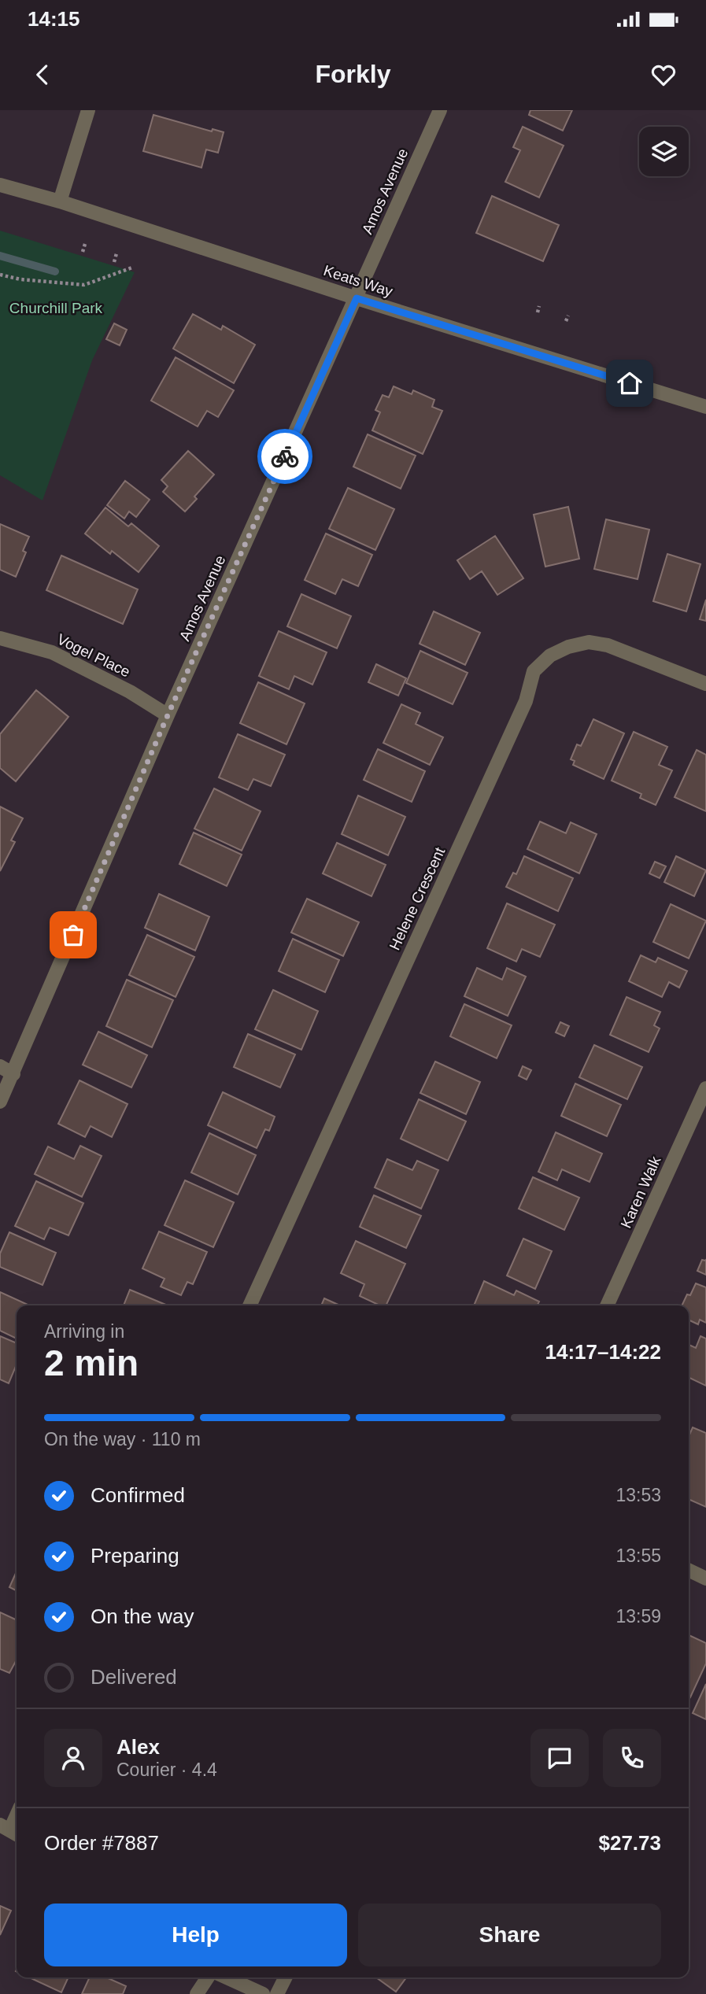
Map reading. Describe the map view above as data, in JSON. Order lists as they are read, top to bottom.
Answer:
{
  "streets": {
    "street": [
      "Amos Avenue",
      "Keats Way",
      "Vogel Place",
      "Helene Crescent",
      "Karen Walk"
    ]
  },
  "crossings": [
    ["Amos Avenue", "Keats Way"],
    ["Amos Avenue", "Vogel Place"]
  ],
  "parks": ["Churchill Park"],
  "page": {
    "status": "14:15",
    "header": "Forkly",
    "heading": ["2 min", "Arriving in", "14:17–14:22"],
    "panel": [
      "Alex",
      "Courier · 4.4",
      "Order #7887",
      "$27.73"
    ],
    "bar": "On the way · 110 m",
    "list": [
      ["Confirmed", "13:53"],
      ["Preparing", "13:55"],
      ["On the way", "13:59"],
      "Delivered"
    ],
    "buttons": ["Help", "Share"]
  }
}
